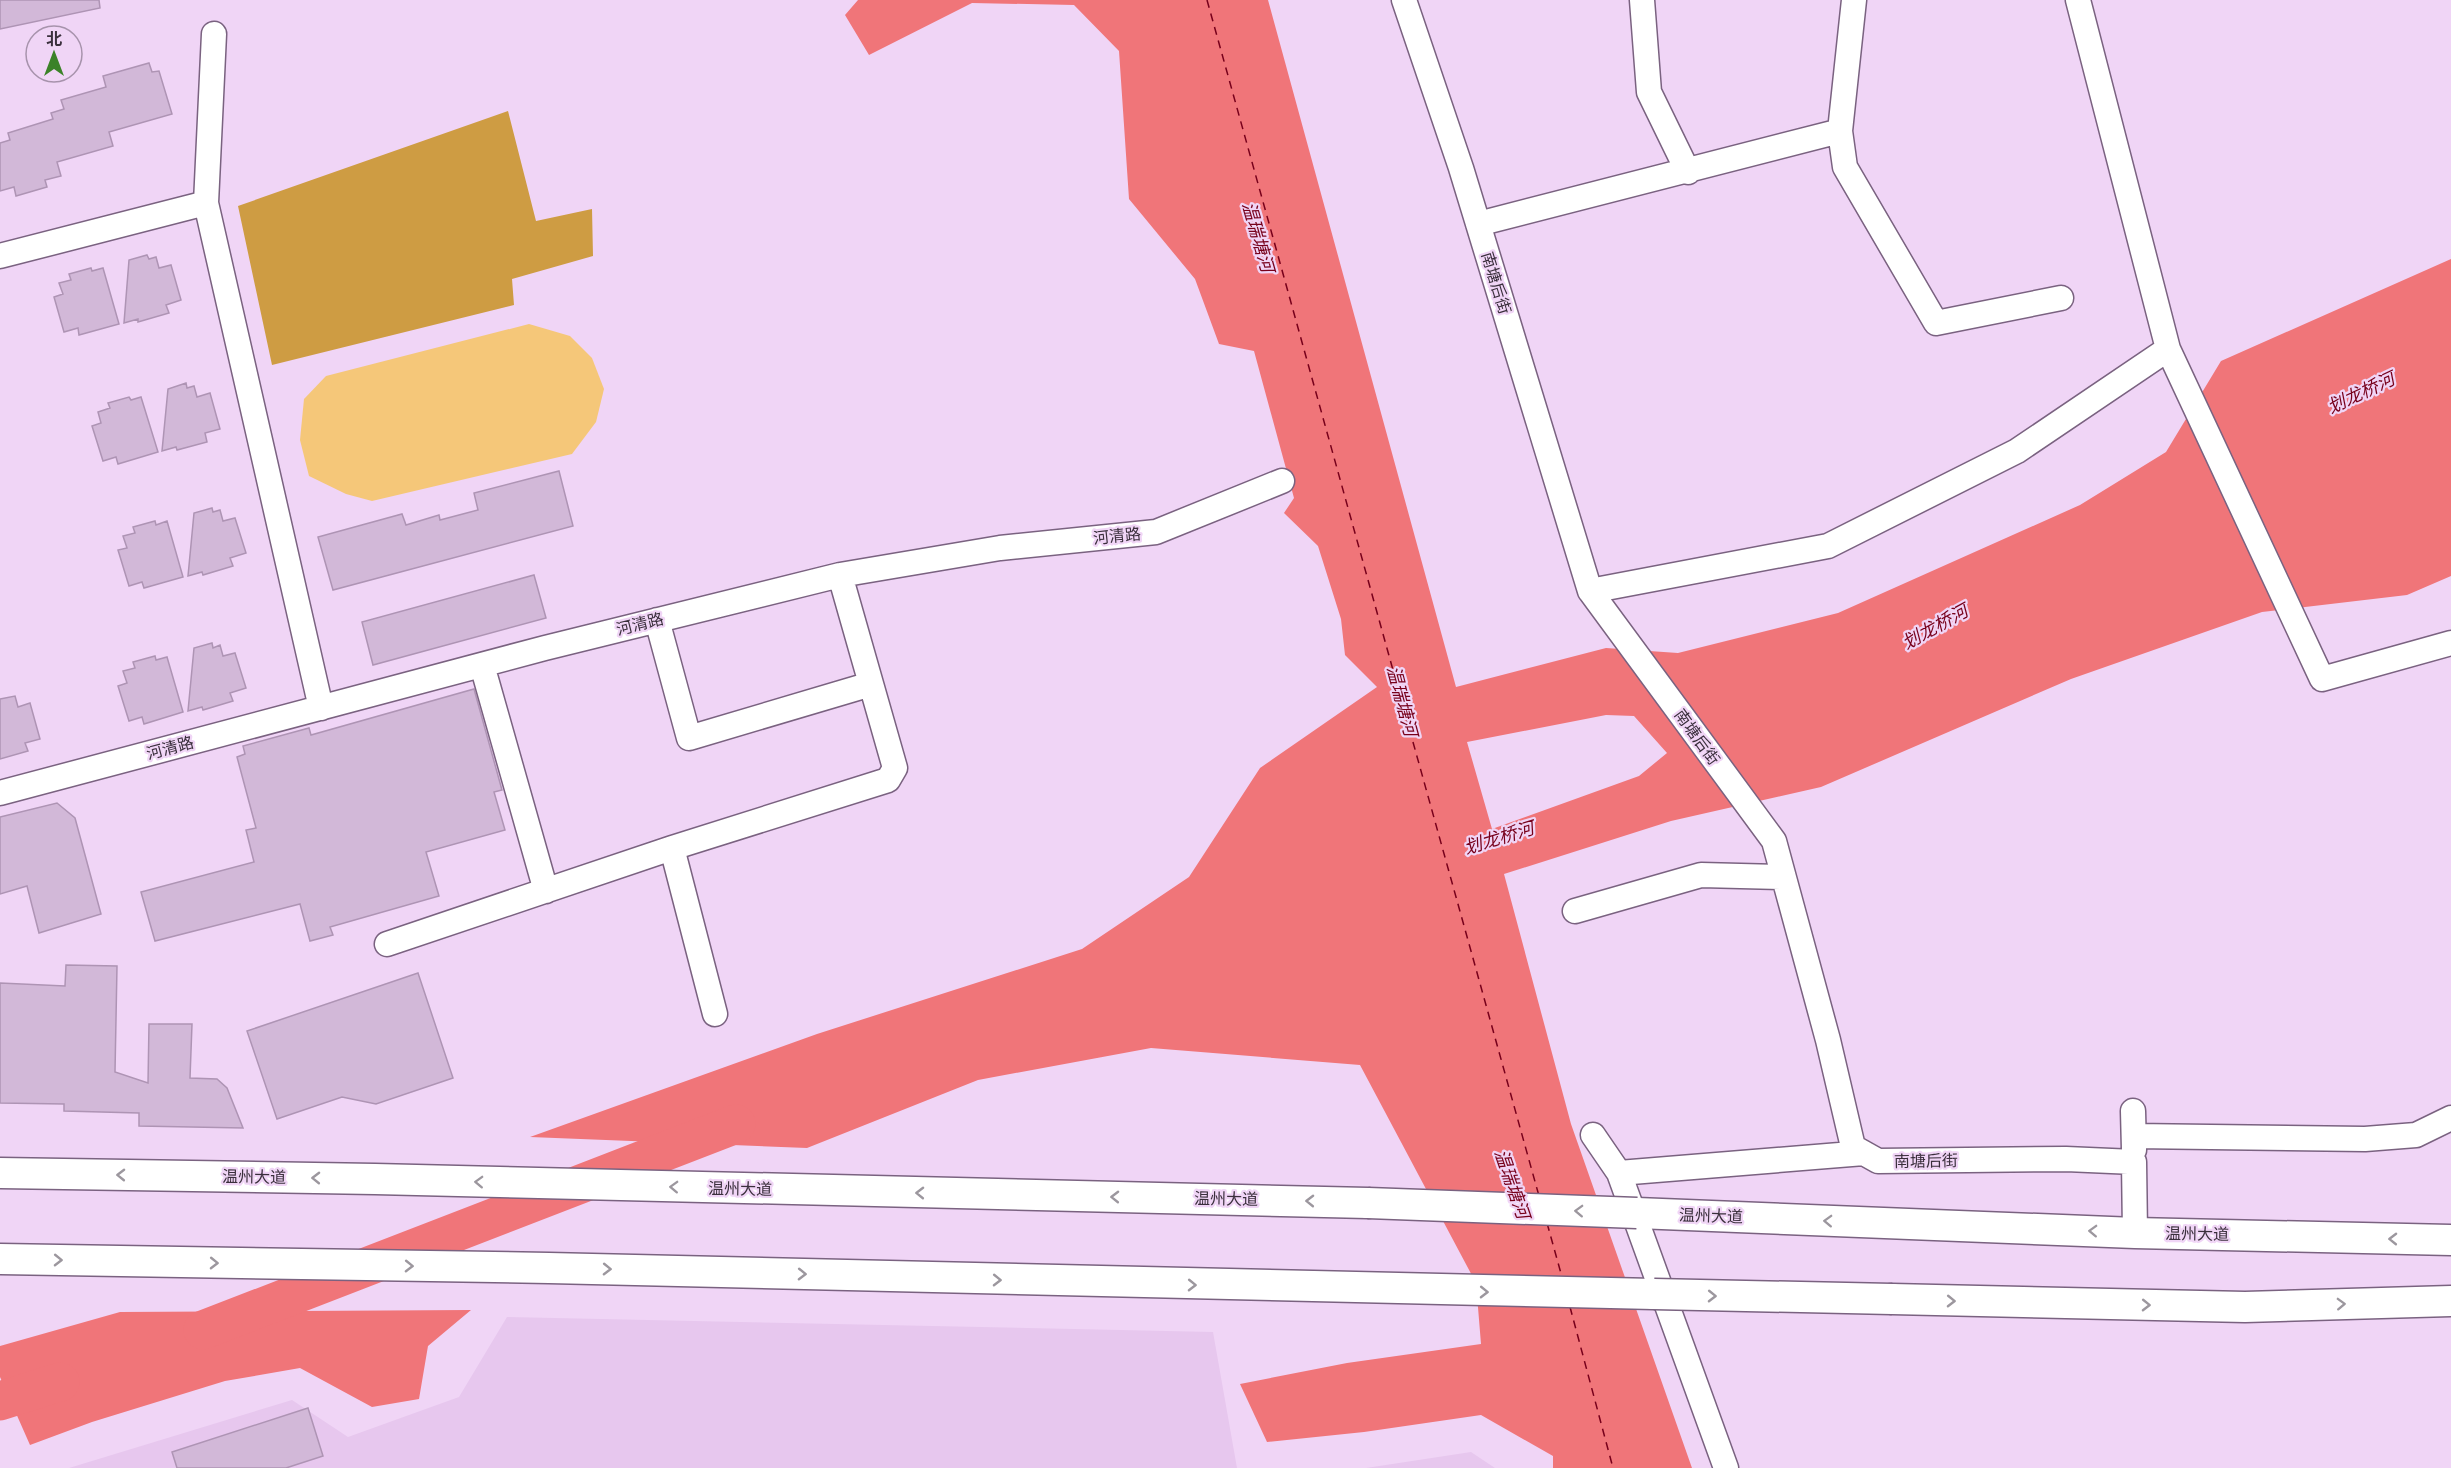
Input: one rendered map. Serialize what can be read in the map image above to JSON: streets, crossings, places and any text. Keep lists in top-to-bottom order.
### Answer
{
  "streets": {
    "main road": ["温州大道"],
    "street": ["南塘后街", "河清路"]
  },
  "water": ["温瑞塘河", "划龙桥河"],
  "north": "top"
}
